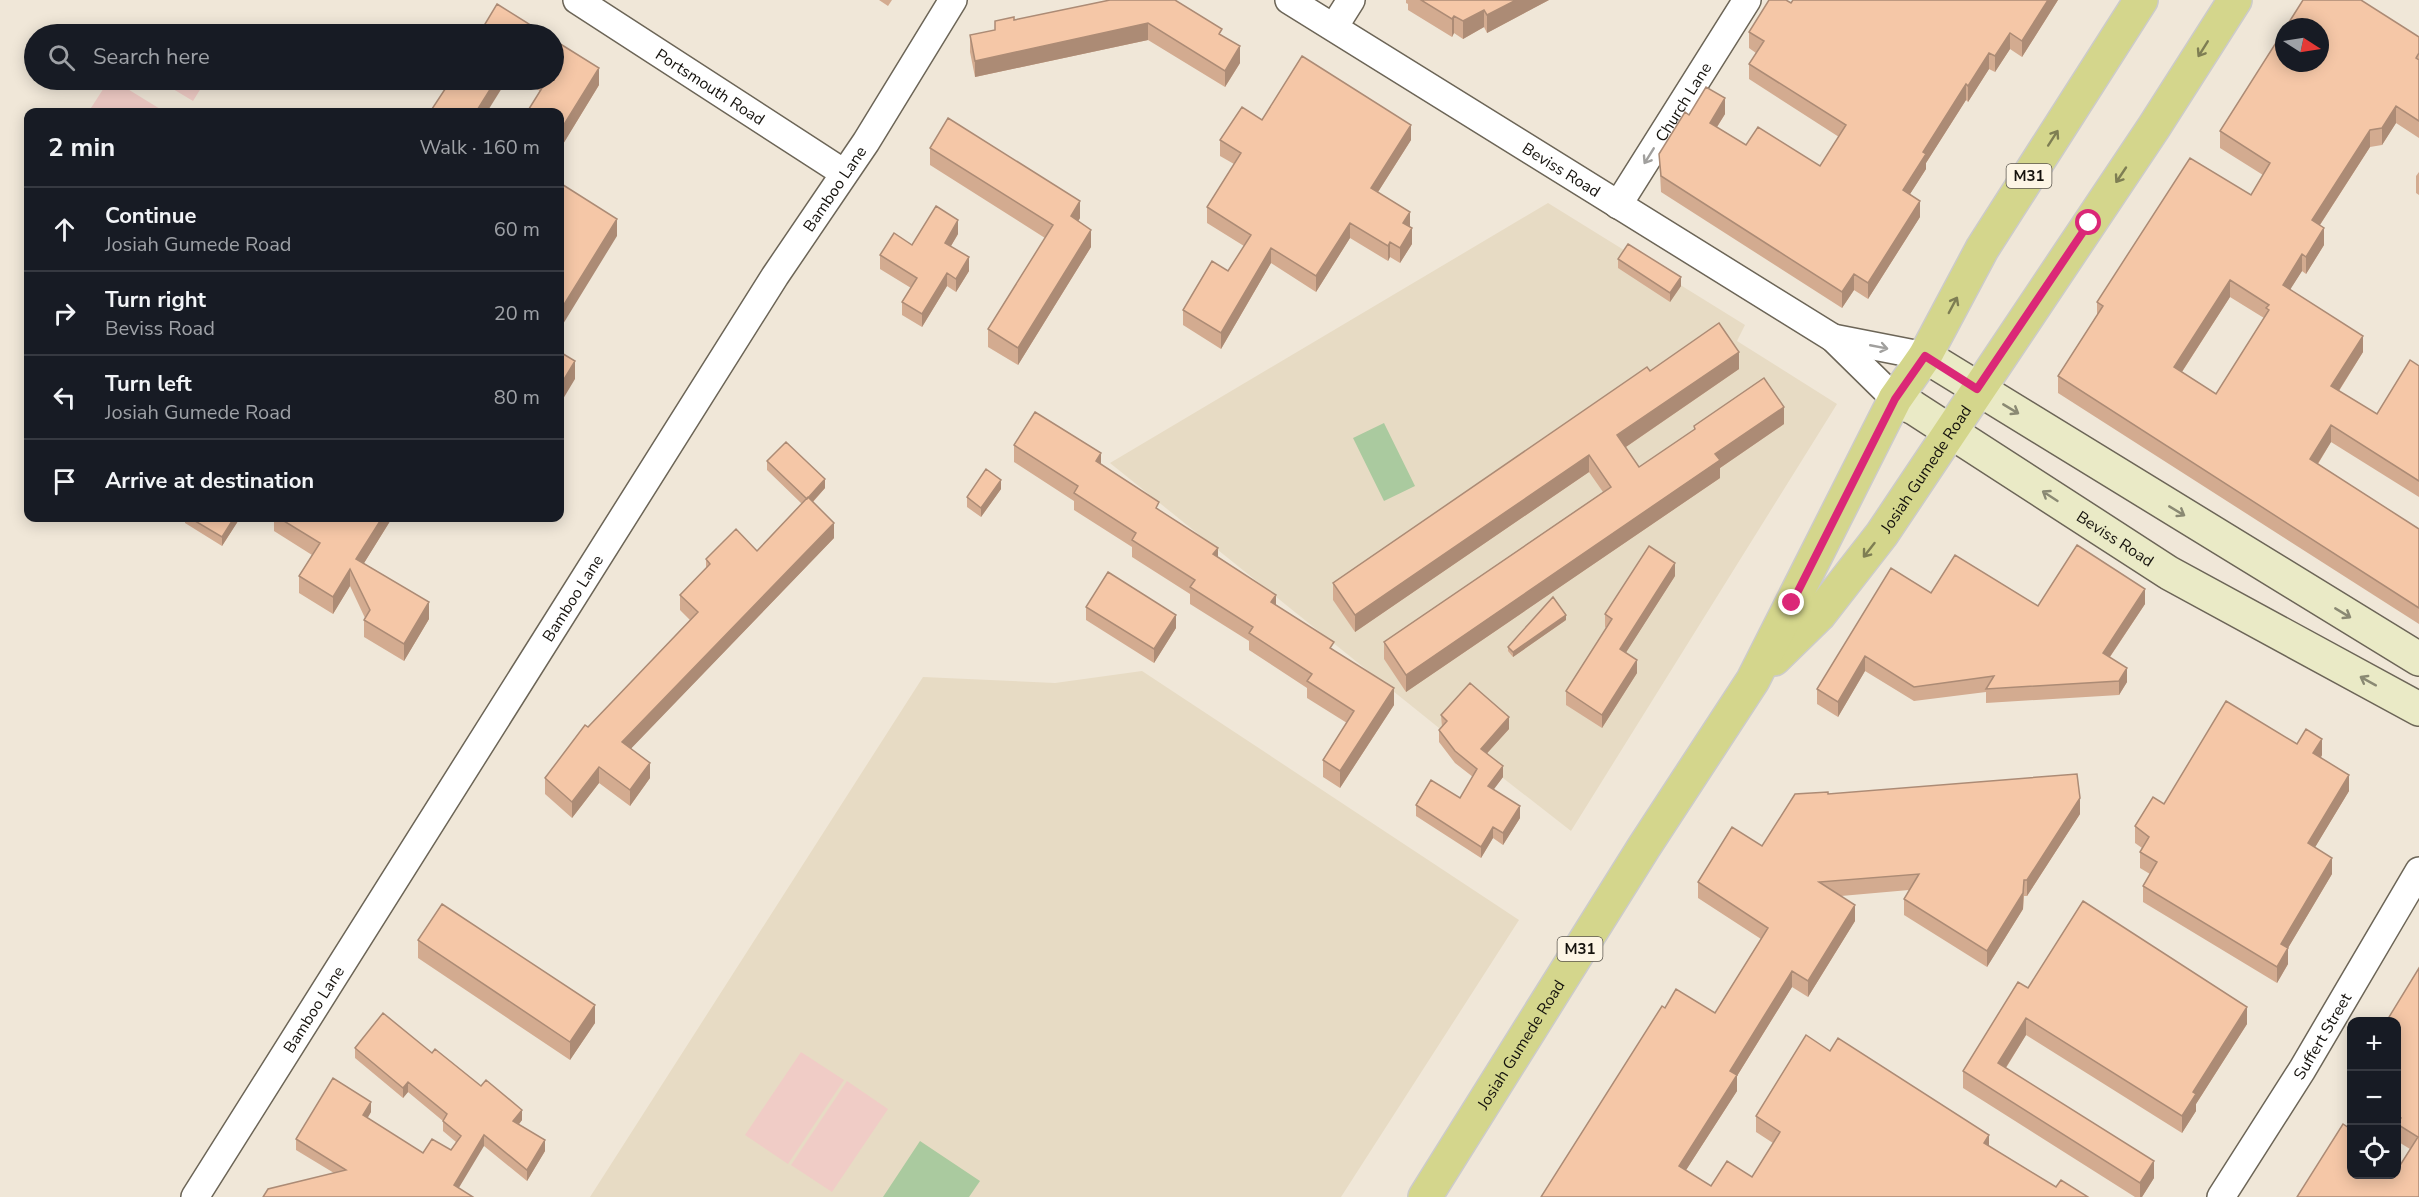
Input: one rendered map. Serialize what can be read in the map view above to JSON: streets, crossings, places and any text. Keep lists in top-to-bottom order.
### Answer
{
  "streets": {
    "main road": ["Beviss Road", "M31", "Josiah Gumede Road"],
    "street": [
      "Portsmouth Road",
      "Church Lane",
      "Bamboo Lane",
      "Suffert Street"
    ]
  },
  "crossings": [
    ["Portsmouth Road", "Bamboo Lane"],
    ["Church Lane", "Beviss Road"],
    ["Beviss Road", "Josiah Gumede Road"]
  ],
  "one_way": ["Church Lane"],
  "north": "right",
  "page": {
    "search": "Search here",
    "heading": ["2 min", "Walk · 160 m"],
    "list": [
      ["Continue", "Josiah Gumede Road", "60 m"],
      ["Turn right", "Beviss Road", "20 m"],
      ["Turn left", "Josiah Gumede Road", "80 m"],
      "Arrive at destination"
    ],
    "map_buttons": ["+", "−"]
  }
}
